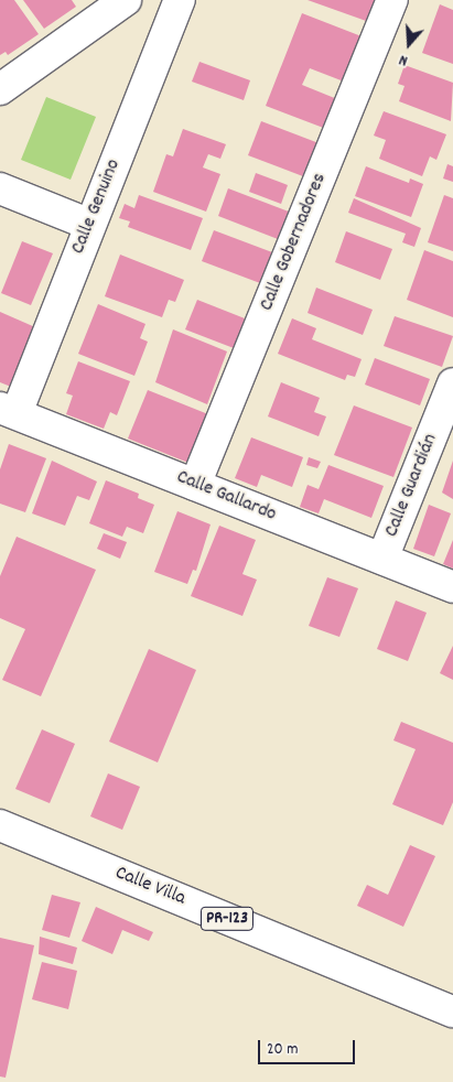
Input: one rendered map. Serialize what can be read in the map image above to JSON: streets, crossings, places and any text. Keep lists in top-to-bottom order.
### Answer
{
  "streets": {
    "street": [
      "Calle Genuino",
      "Calle Gobernadores",
      "Calle Guardián",
      "Calle Gallardo",
      "Calle Villa",
      "PR-123"
    ]
  },
  "crossings": [
    ["Calle Genuino", "Calle Gallardo"],
    ["Calle Gobernadores", "Calle Gallardo"],
    ["Calle Guardián", "Calle Gallardo"]
  ],
  "scale_bar": "20 m",
  "north": "bottom"
}
